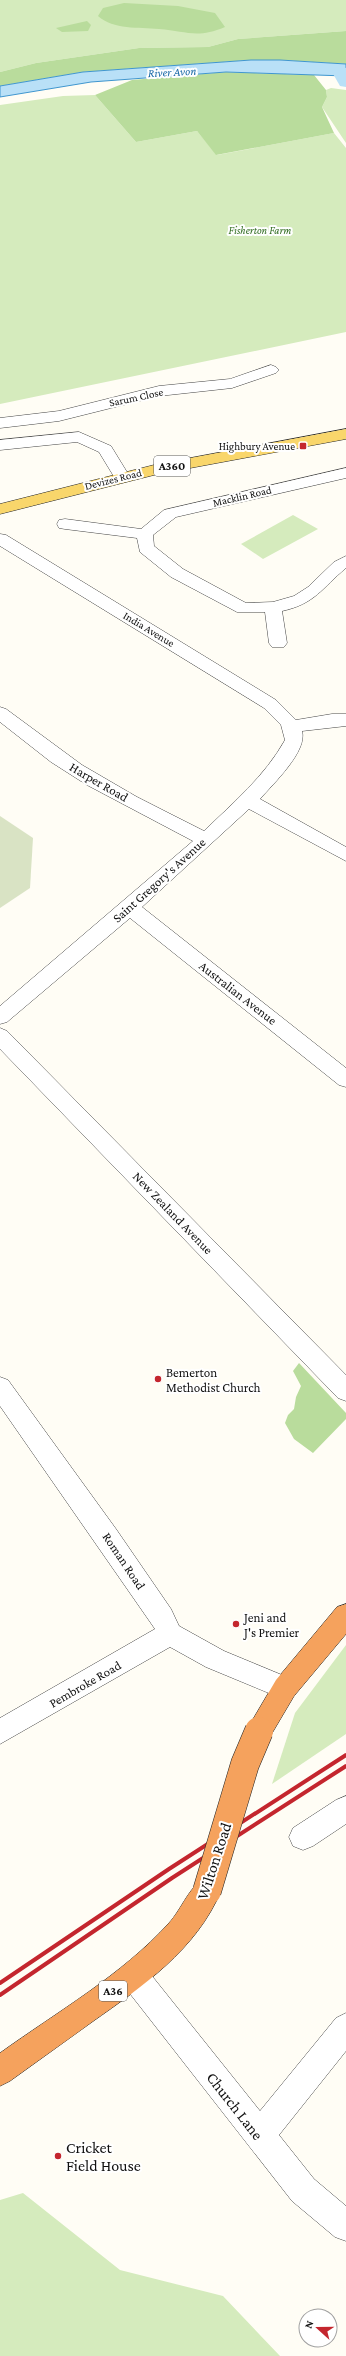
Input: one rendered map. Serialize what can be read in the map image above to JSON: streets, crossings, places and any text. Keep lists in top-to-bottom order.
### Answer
{
  "streets": {
    "highway": ["Wilton Road", "A36"],
    "main road": ["A360", "Devizes Road"],
    "street": [
      "Sarum Close",
      "Macklin Road",
      "India Avenue",
      "Harper Road",
      "Saint Gregory's Avenue",
      "Australian Avenue",
      "New Zealand Avenue",
      "Roman Road",
      "Pembroke Road",
      "Church Lane"
    ]
  },
  "crossings": [
    ["India Avenue", "Saint Gregory's Avenue"],
    ["Harper Road", "Saint Gregory's Avenue"],
    ["Saint Gregory's Avenue", "Australian Avenue"],
    ["Roman Road", "Pembroke Road"],
    ["Wilton Road", "Church Lane"]
  ],
  "water": ["River Avon"],
  "parks": ["Fisherton Farm"],
  "places": {
    "transit": ["Highbury Avenue"],
    "other": ["Bemerton Methodist Church", "Jeni and J's Premier", "Cricket Field House"]
  },
  "north": "left"
}
